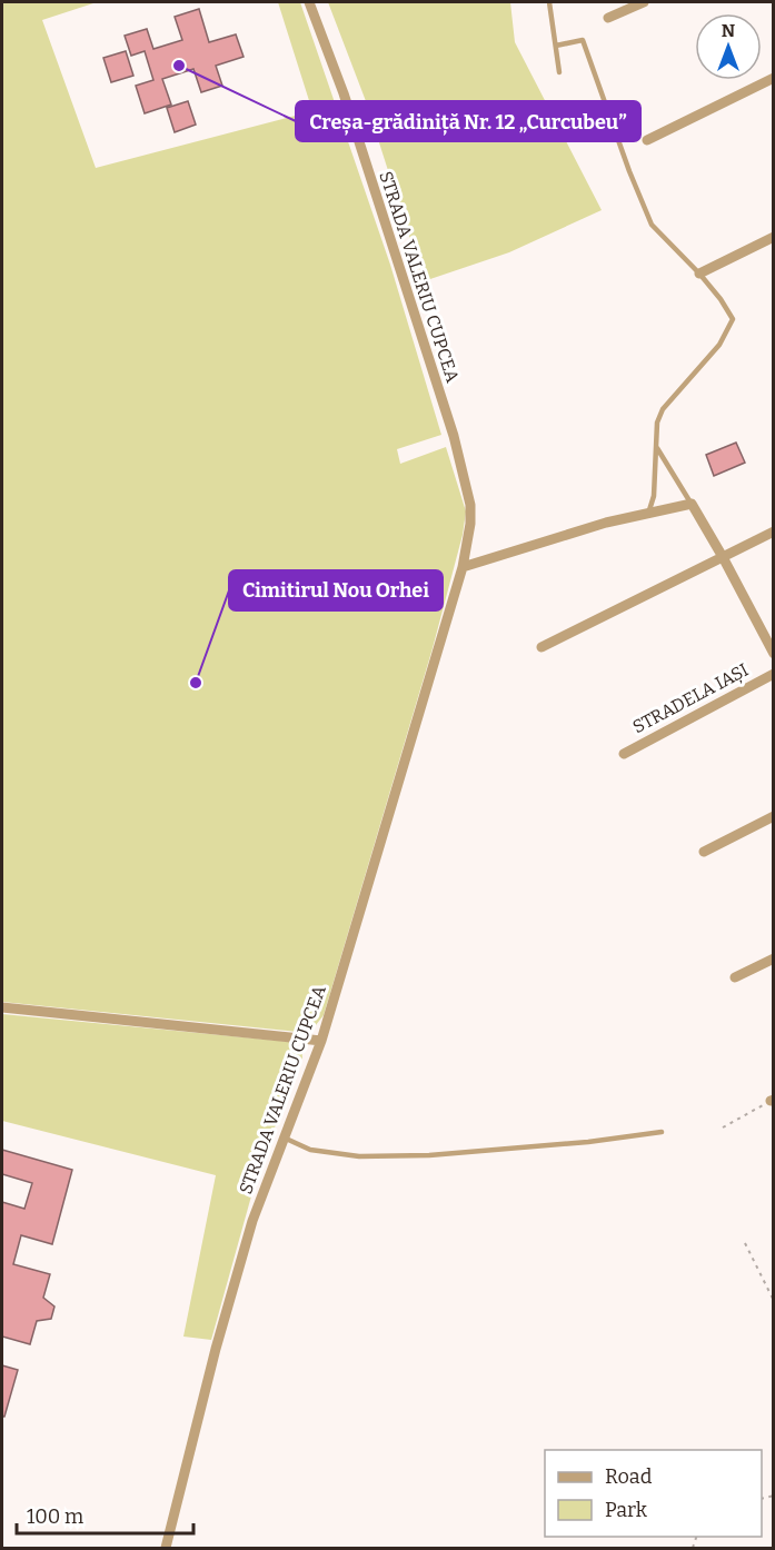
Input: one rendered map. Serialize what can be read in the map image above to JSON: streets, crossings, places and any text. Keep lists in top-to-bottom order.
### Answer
{
  "streets": {
    "street": ["STRADA VALERIU CUPCEA", "STRADELA IAȘI"]
  },
  "places": ["Creșa-grădiniță Nr. 12 „Curcubeu”", "Cimitirul Nou Orhei"],
  "legend": ["Road", "Park"],
  "scale_bar": "100 m",
  "north": "top"
}
